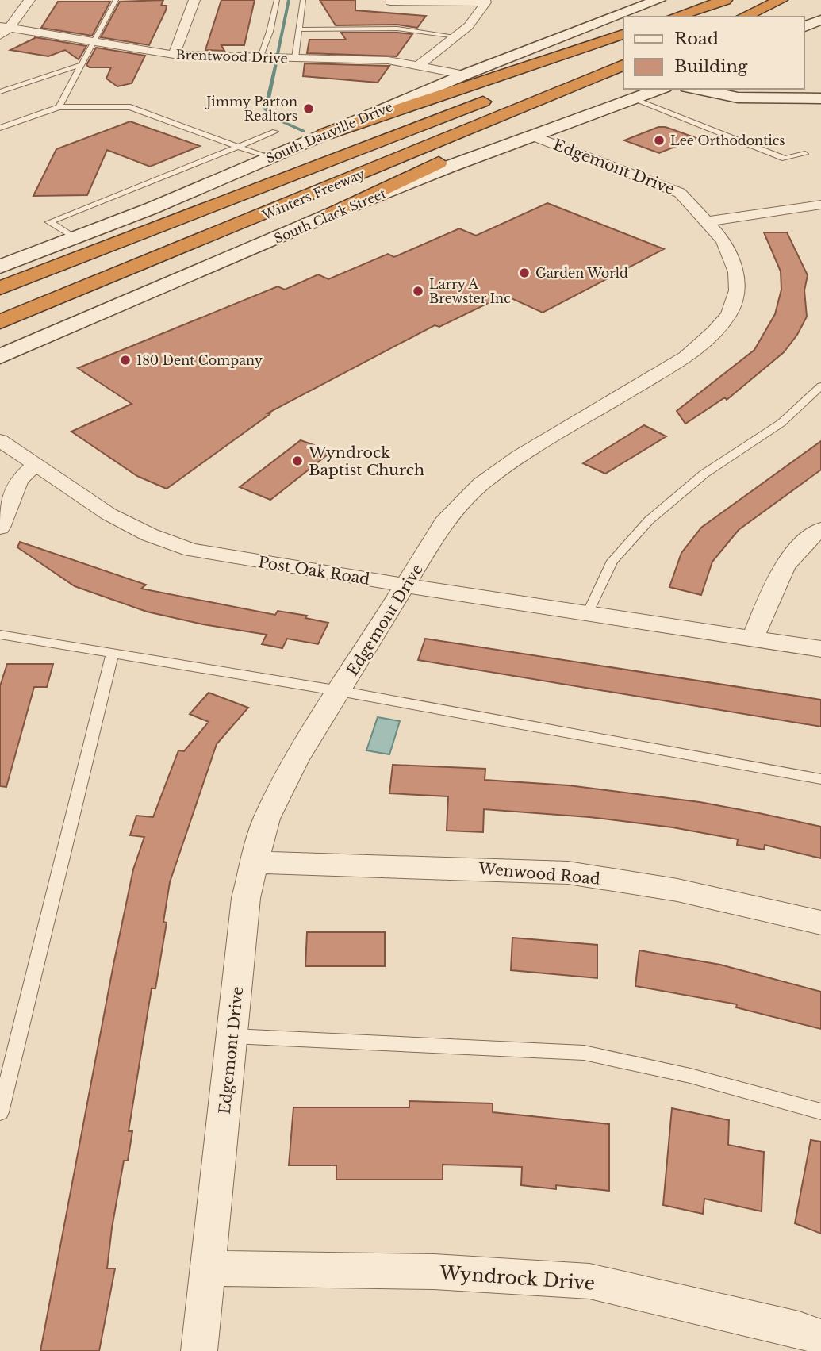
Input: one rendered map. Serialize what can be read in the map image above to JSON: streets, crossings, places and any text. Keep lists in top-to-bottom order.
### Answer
{
  "streets": {
    "highway": ["Winters Freeway"],
    "main road": ["South Danville Drive", "South Clack Street"],
    "street": [
      "Brentwood Drive",
      "Edgemont Drive",
      "Post Oak Road",
      "Wenwood Road",
      "Wyndrock Drive"
    ]
  },
  "crossings": [
    ["Brentwood Drive", "South Danville Drive"],
    ["Edgemont Drive", "South Clack Street"],
    ["Edgemont Drive", "Post Oak Road"],
    ["Edgemont Drive", "Wenwood Road"],
    ["Edgemont Drive", "Wyndrock Drive"]
  ],
  "places": [
    "Jimmy Parton Realtors",
    "Lee Orthodontics",
    "Garden World",
    "Larry A Brewster Inc",
    "180 Dent Company",
    "Wyndrock Baptist Church"
  ],
  "legend": ["Road", "Building"]
}
